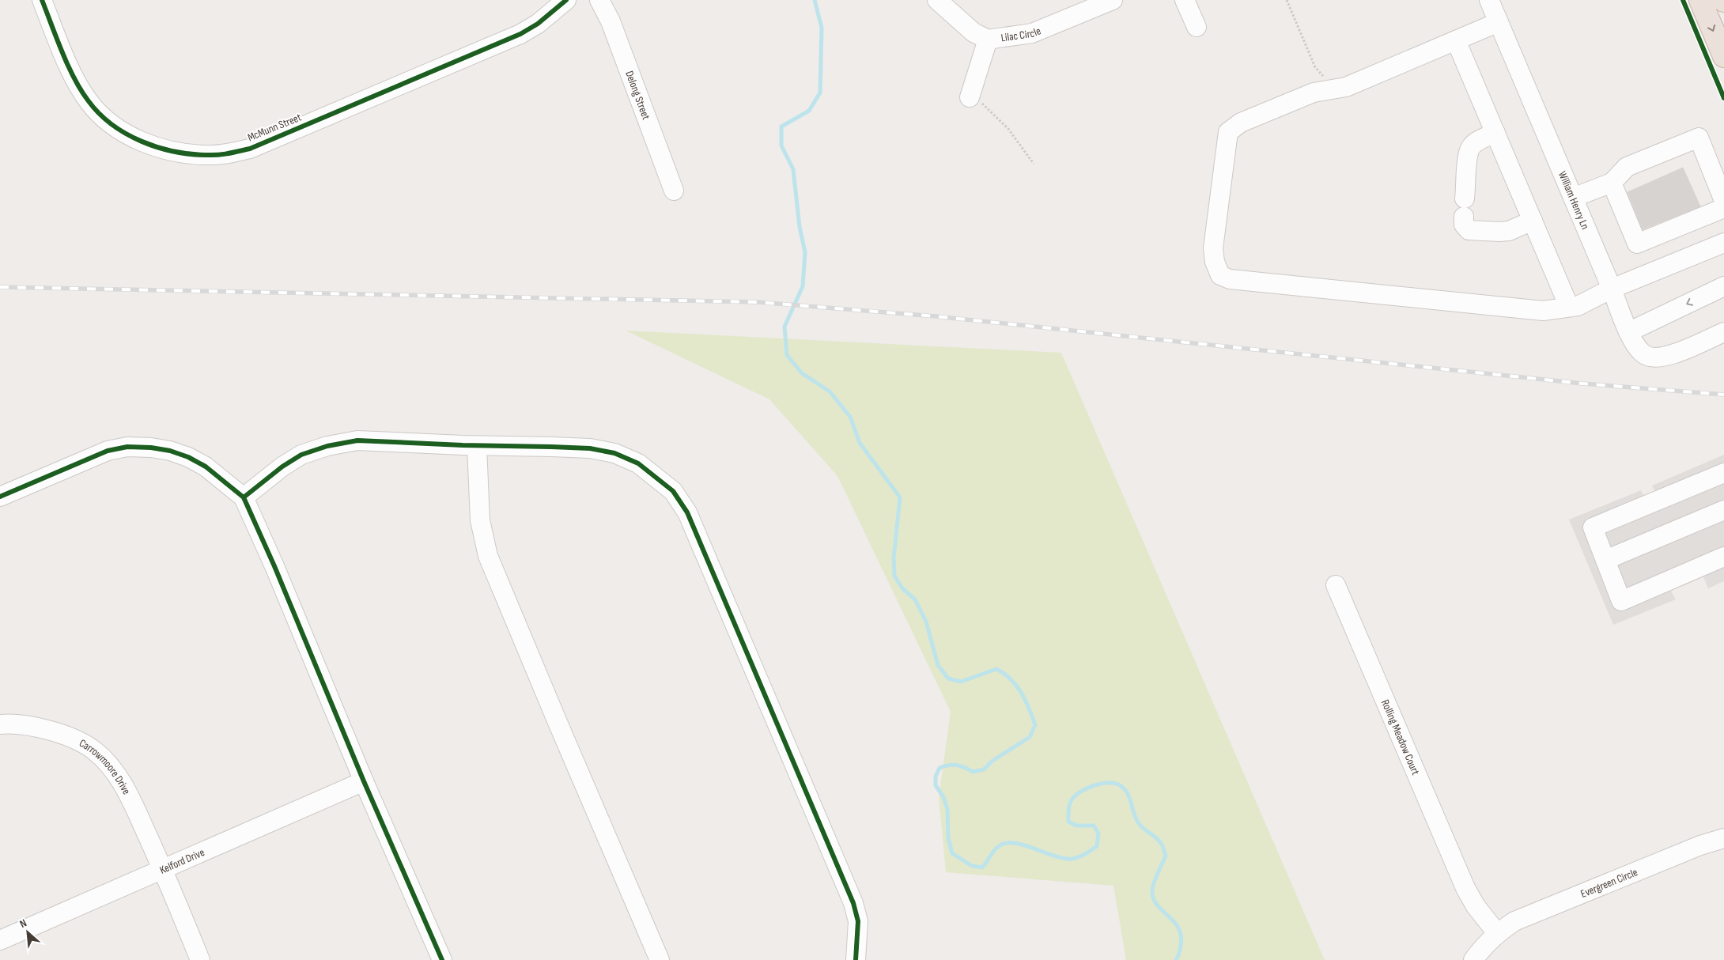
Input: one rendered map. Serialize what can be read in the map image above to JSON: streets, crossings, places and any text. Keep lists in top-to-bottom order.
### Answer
{
  "streets": {
    "street": [
      "Lilac Circle",
      "Delong Street",
      "McMunn Street",
      "William Henry Ln",
      "Rolling Meadow Court",
      "Carrowmoore Drive",
      "Kelford Drive",
      "Evergreen Circle"
    ]
  },
  "crossings": [
    ["Rolling Meadow Court", "Evergreen Circle"],
    ["Carrowmoore Drive", "Kelford Drive"]
  ],
  "north": "top left"
}
